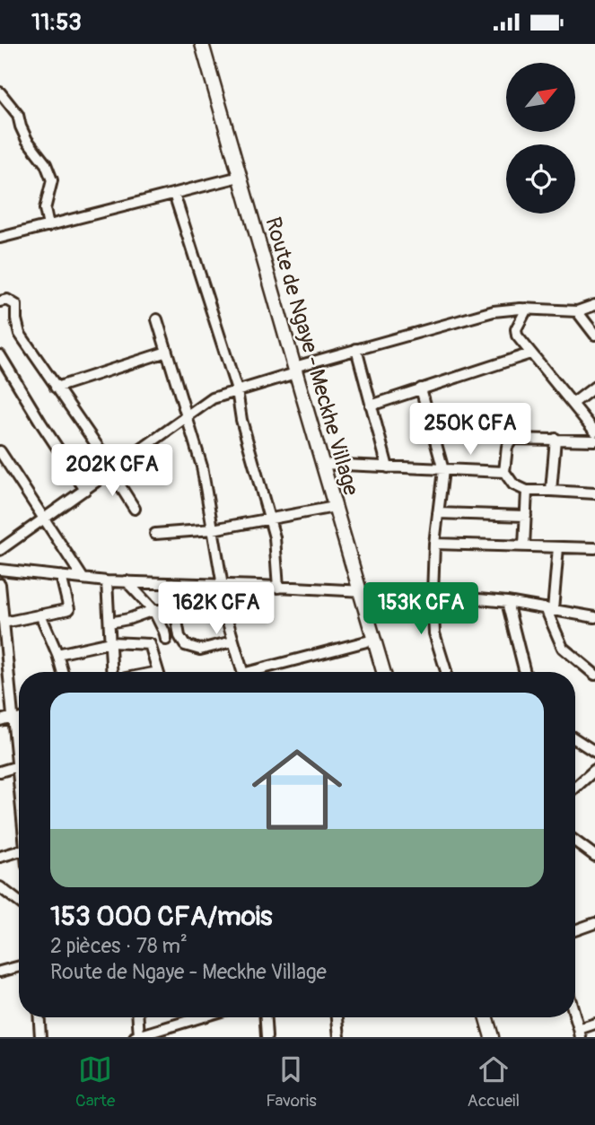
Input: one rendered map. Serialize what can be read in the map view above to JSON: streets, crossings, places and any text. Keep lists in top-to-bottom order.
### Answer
{
  "streets": {
    "main road": ["Route de Ngaye - Meckhe Village"]
  },
  "north": "top right",
  "page": {
    "status": "11:53",
    "price": [
      "250K CFA",
      "202K CFA",
      "162K CFA",
      "153K CFA"
    ],
    "list": [
      {
        "name": "153 000 CFA/mois",
        "note": "2 pièces · 78 m² · Route de Ngaye - Meckhe Village"
      }
    ],
    "tabs": ["Carte", "Favoris", "Accueil"]
  }
}
